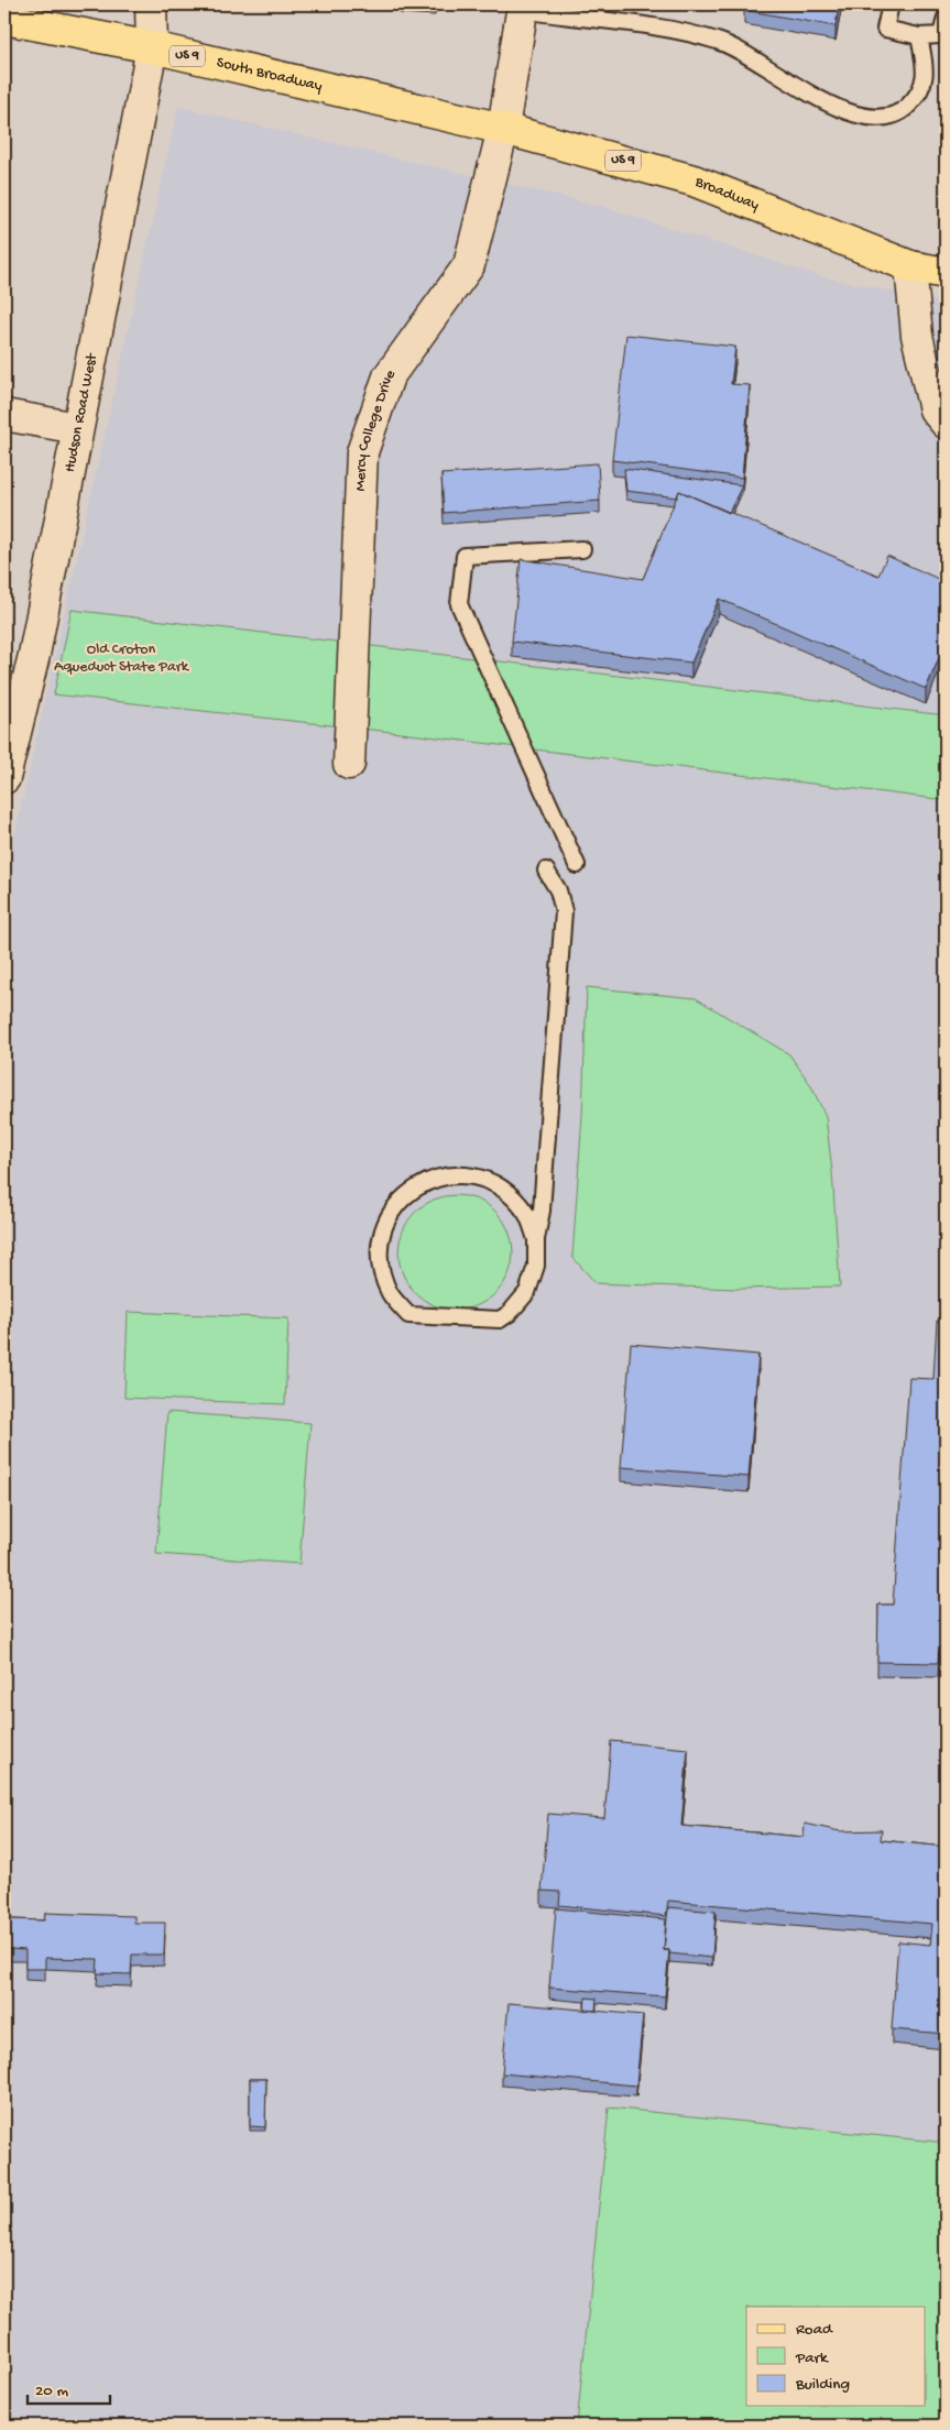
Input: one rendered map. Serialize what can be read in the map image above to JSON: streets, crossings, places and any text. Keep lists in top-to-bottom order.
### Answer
{
  "streets": {
    "main road": ["US 9", "South Broadway", "Broadway"],
    "street": ["Hudson Road West", "Mercy College Drive"]
  },
  "crossings": [
    ["South Broadway", "Broadway"],
    ["South Broadway", "Hudson Road West"],
    ["South Broadway", "Mercy College Drive"],
    ["Broadway", "Mercy College Drive"]
  ],
  "parks": ["Old Croton Aqueduct State Park"],
  "legend": ["Road", "Park", "Building"],
  "scale_bar": "20 m"
}
